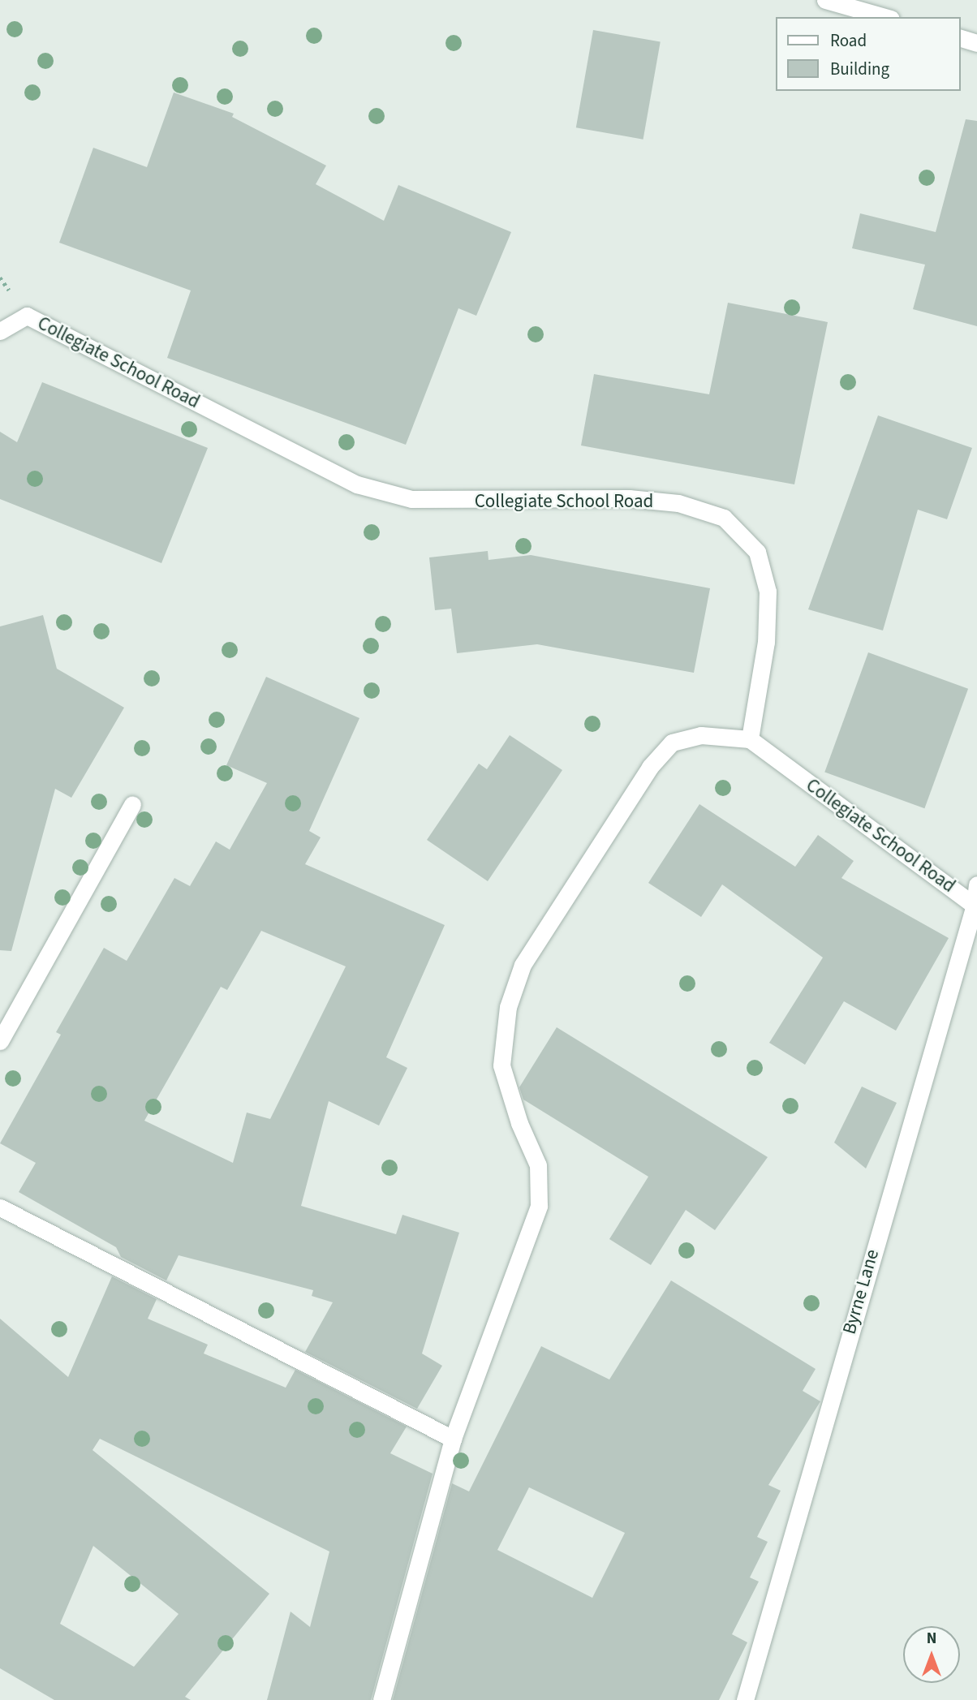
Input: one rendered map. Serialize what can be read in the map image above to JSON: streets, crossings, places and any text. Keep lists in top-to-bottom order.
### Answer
{
  "streets": {
    "street": ["Collegiate School Road", "Byrne Lane"]
  },
  "crossings": [
    ["Collegiate School Road", "Byrne Lane"]
  ],
  "legend": ["Road", "Building"],
  "north": "top"
}
